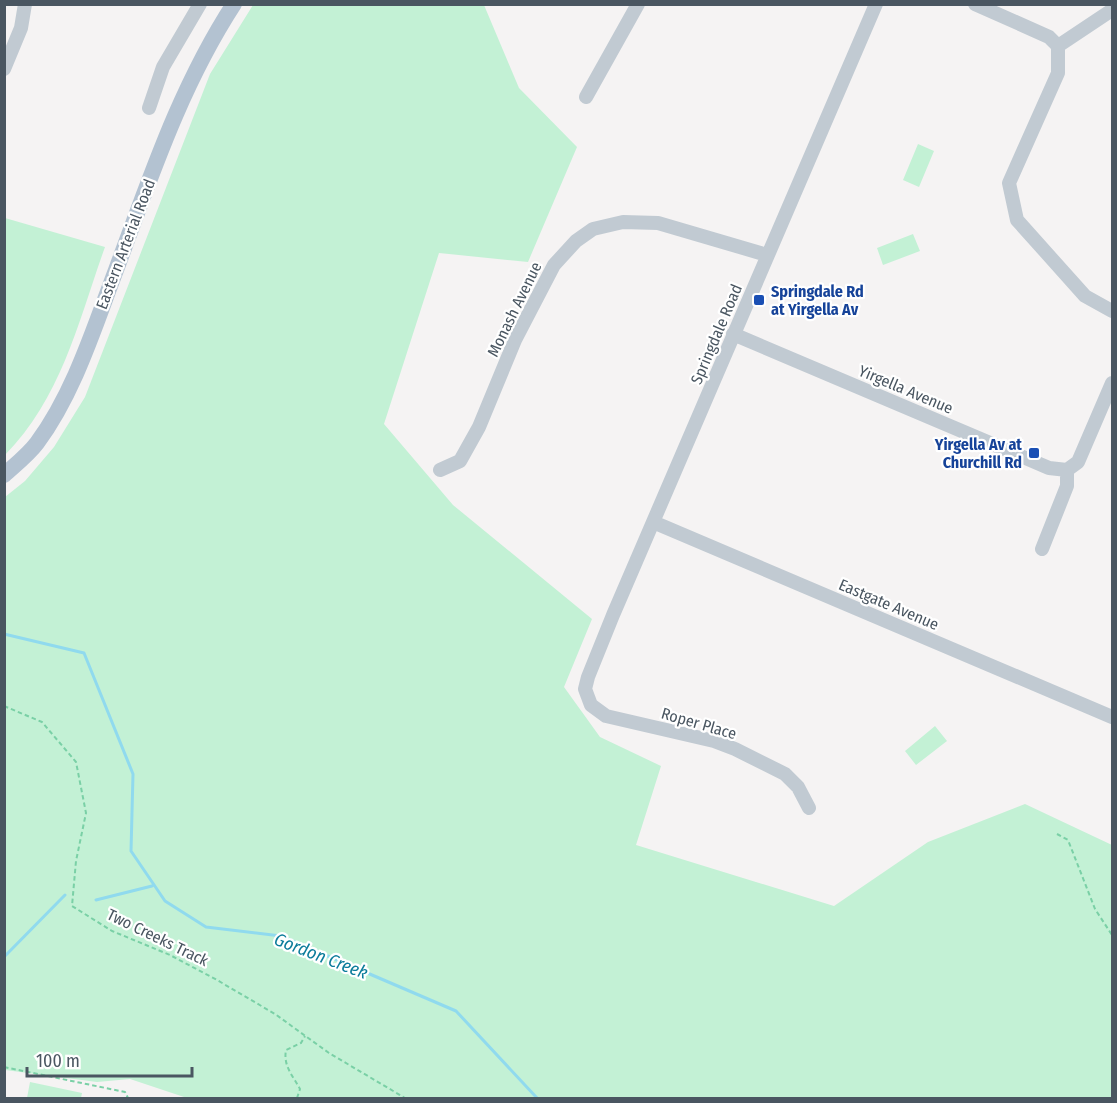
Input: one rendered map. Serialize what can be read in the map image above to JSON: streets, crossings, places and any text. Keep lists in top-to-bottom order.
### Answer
{
  "streets": {
    "main road": ["Eastern Arterial Road"],
    "street": [
      "Monash Avenue",
      "Springdale Road",
      "Yirgella Avenue",
      "Eastgate Avenue",
      "Roper Place"
    ],
    "path": ["Two Creeks Track"]
  },
  "crossings": [
    ["Monash Avenue", "Springdale Road"],
    ["Springdale Road", "Yirgella Avenue"],
    ["Springdale Road", "Eastgate Avenue"],
    ["Springdale Road", "Roper Place"]
  ],
  "water": ["Gordon Creek"],
  "places": {
    "transit": ["Springdale Rd at Yirgella Av", "Yirgella Av at Churchill Rd"]
  },
  "scale_bar": "100 m"
}
